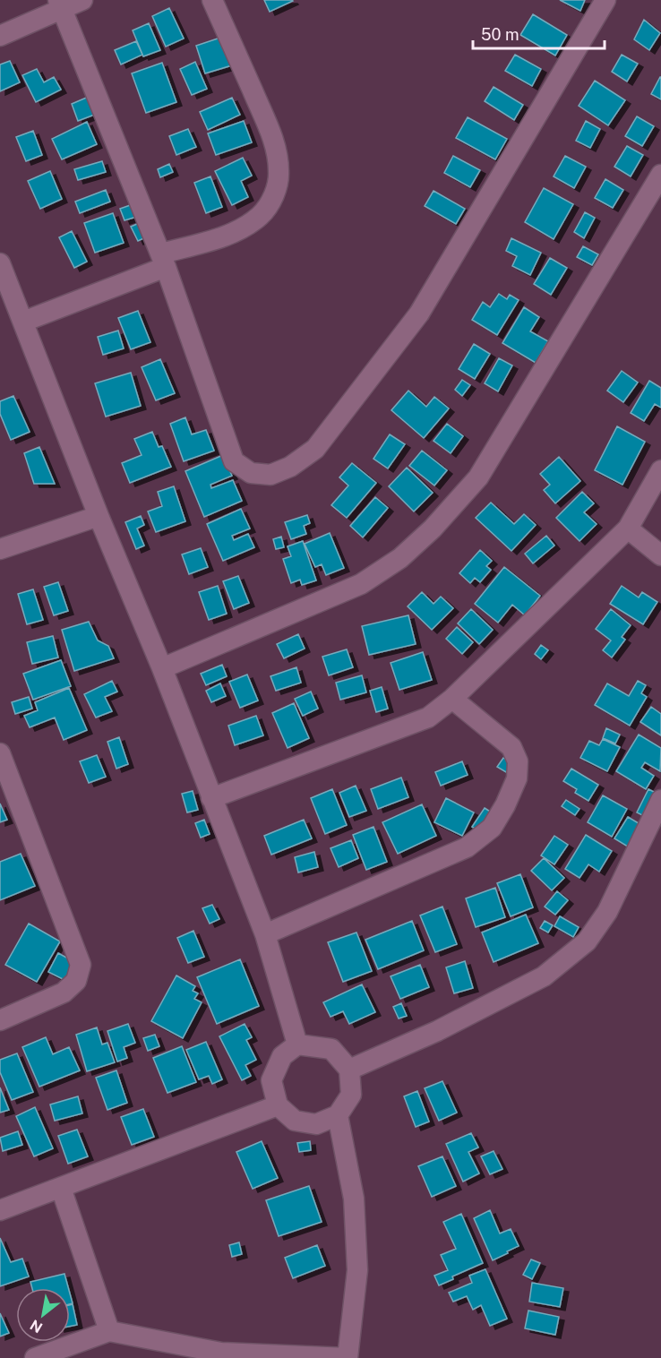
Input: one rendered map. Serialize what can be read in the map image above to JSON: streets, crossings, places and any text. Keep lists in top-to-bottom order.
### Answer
{
  "scale_bar": "50 m",
  "north": "bottom left"
}
